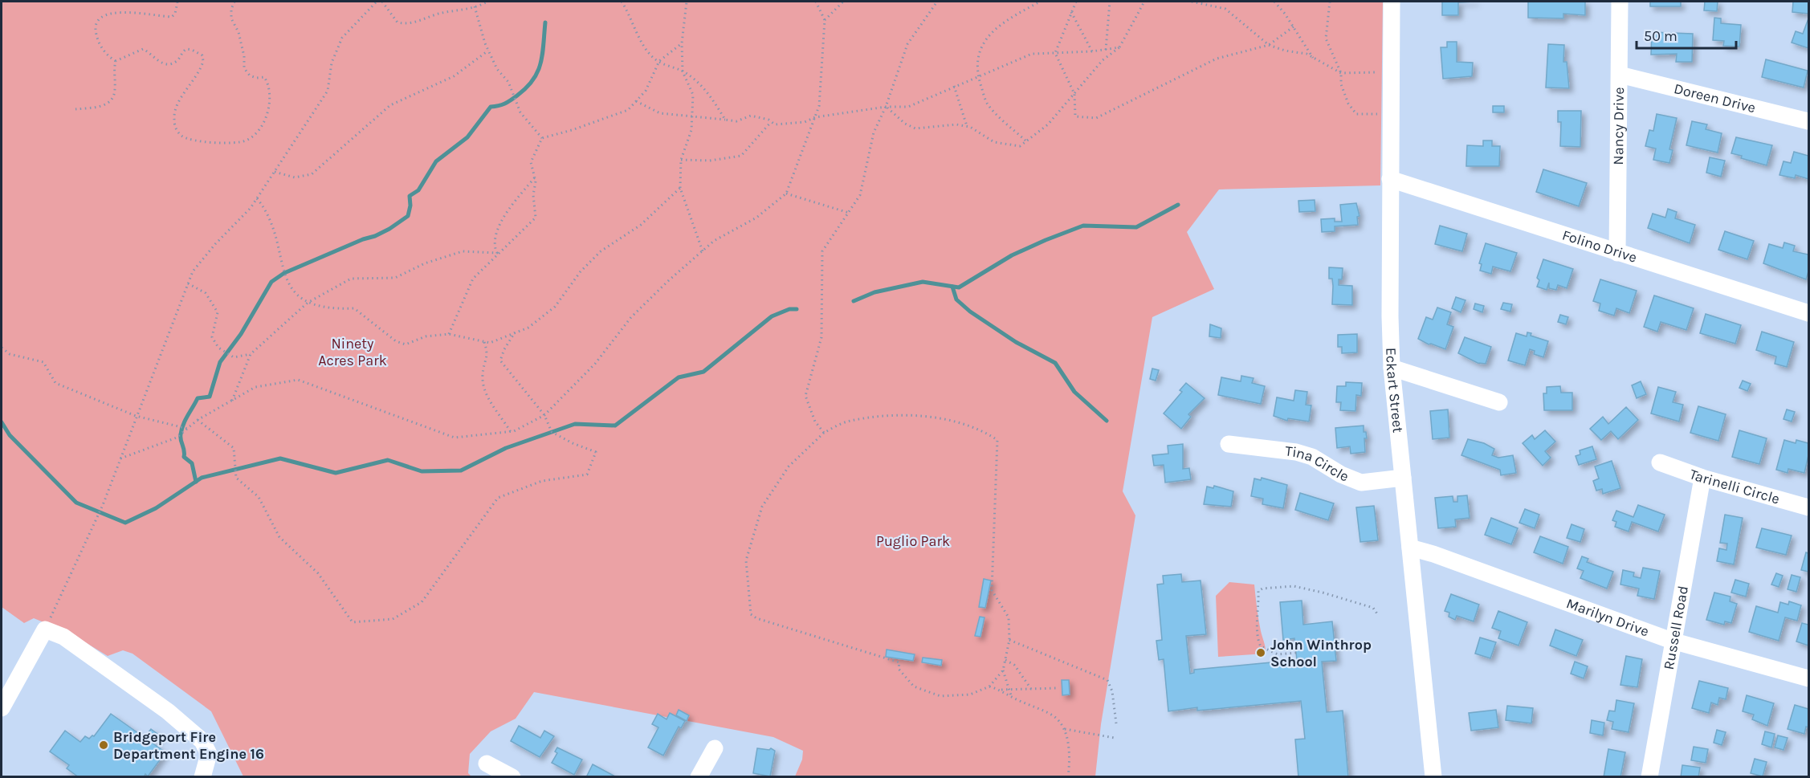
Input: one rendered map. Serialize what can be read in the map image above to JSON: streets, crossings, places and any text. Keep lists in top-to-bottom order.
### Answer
{
  "streets": {
    "street": [
      "Doreen Drive",
      "Nancy Drive",
      "Folino Drive",
      "Eckart Street",
      "Tina Circle",
      "Tarinelli Circle",
      "Marilyn Drive",
      "Russell Road"
    ]
  },
  "crossings": [
    ["Doreen Drive", "Nancy Drive"],
    ["Nancy Drive", "Folino Drive"],
    ["Folino Drive", "Eckart Street"],
    ["Eckart Street", "Tina Circle"],
    ["Eckart Street", "Marilyn Drive"],
    ["Tarinelli Circle", "Russell Road"],
    ["Marilyn Drive", "Russell Road"]
  ],
  "parks": ["Ninety Acres Park", "Puglio Park"],
  "places": ["John Winthrop School", "Bridgeport Fire Department Engine 16"],
  "scale_bar": "50 m"
}
